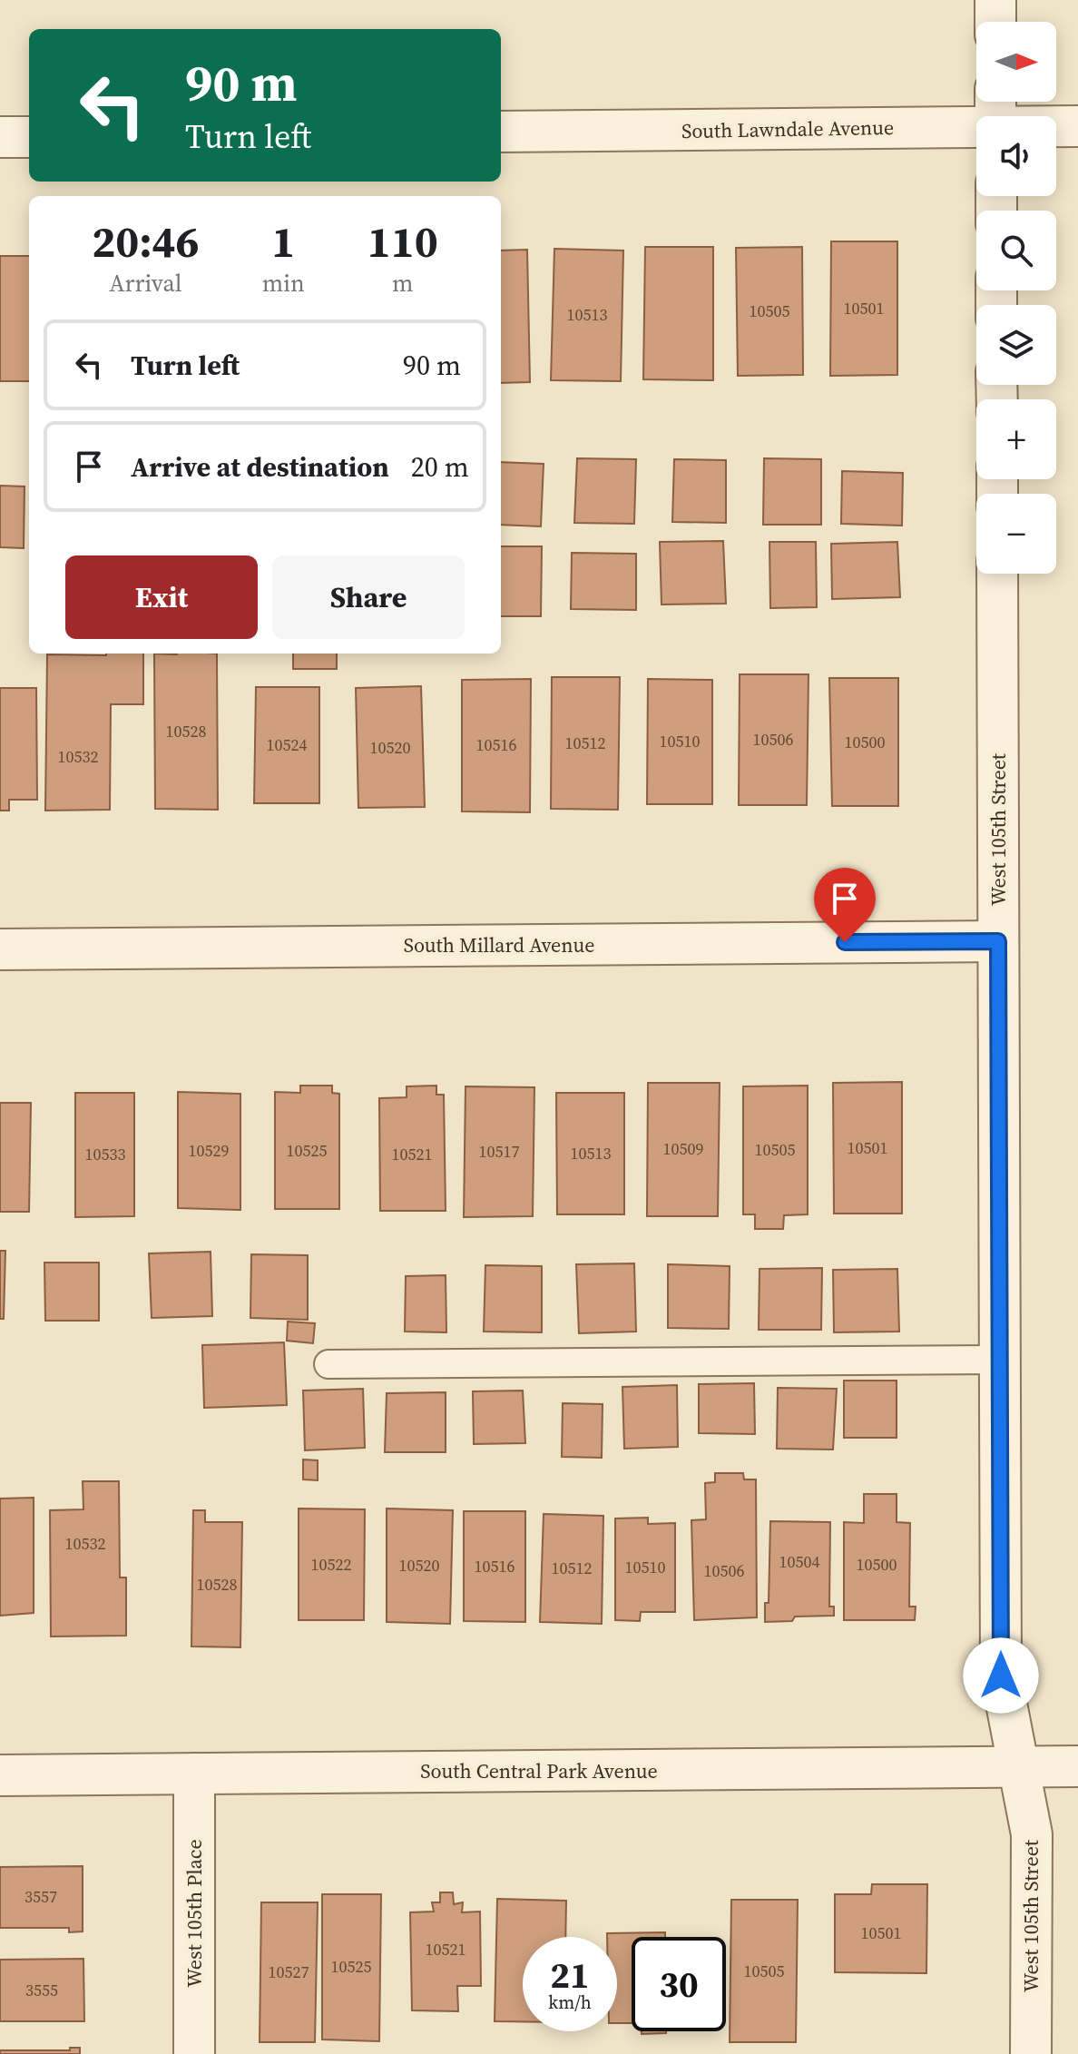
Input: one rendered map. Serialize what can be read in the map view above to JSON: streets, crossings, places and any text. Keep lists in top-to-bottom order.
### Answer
{
  "streets": {
    "street": [
      "South Lawndale Avenue",
      "West 105th Street",
      "South Millard Avenue",
      "South Central Park Avenue",
      "West 105th Place"
    ]
  },
  "crossings": [
    ["West 105th Street", "South Millard Avenue"],
    ["West 105th Street", "South Central Park Avenue"],
    ["South Central Park Avenue", "West 105th Place"]
  ],
  "house_numbers": [
    "10501",
    "10505",
    "10513",
    "10528",
    "10506",
    "10510",
    "10500",
    "10512",
    "10524",
    "10516",
    "10520",
    "10532",
    "10501",
    "10509",
    "10505",
    "10529",
    "10525",
    "10517",
    "10513",
    "10533",
    "10521",
    "10532",
    "10504",
    "10522",
    "10500",
    "10520",
    "10516",
    "10510",
    "10512",
    "10506",
    "10528",
    "3557",
    "10501",
    "10521",
    "10525",
    "10505",
    "10527",
    "3555"
  ],
  "north": "right",
  "page": {
    "map_buttons": ["+", "−"],
    "turn": ["90 m", "Turn left"],
    "eta": [
      "20:46",
      "Arrival",
      "1",
      "min",
      "110",
      "m"
    ],
    "list": [
      {
        "name": "Turn left",
        "value": "90 m"
      },
      {
        "name": "Arrive at destination",
        "value": "20 m"
      }
    ],
    "buttons": ["Exit", "Share"],
    "speed": "21 km/h",
    "limit": "30"
  }
}
